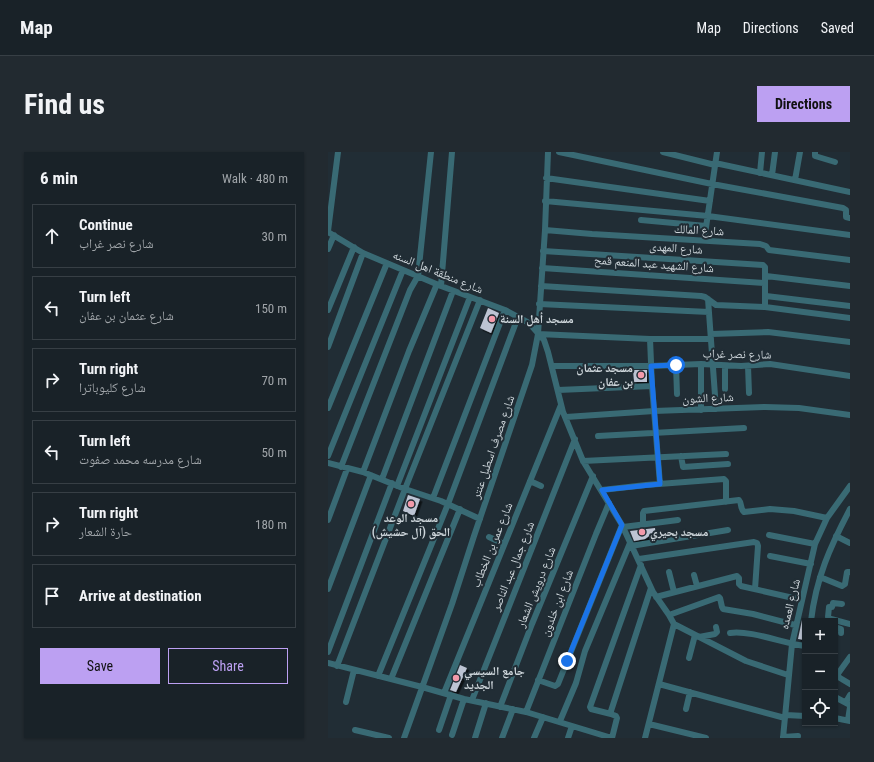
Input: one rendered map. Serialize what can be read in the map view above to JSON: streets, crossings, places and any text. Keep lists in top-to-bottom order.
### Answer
{
  "streets": {
    "street": [
      "شارع المالك",
      "شارع المهدى",
      "شارع الشهيد عبد المنعم قمح",
      "شارع منطقة اهل السنه",
      "شارع نصر غراب",
      "شارع الشون",
      "شارع مصرف اسطبل عنتر",
      "شارع عمر بن الخطاب",
      "شارع جمال عبد الناصر",
      "شارع درويش الشعار",
      "شارع ابن خلدون",
      "شارع العمده"
    ]
  },
  "crossings": [
    ["شارع المالك", "شارع مصرف اسطبل عنتر"],
    ["شارع المهدى", "شارع الشهيد عبد المنعم قمح"],
    ["شارع المهدى", "شارع مصرف اسطبل عنتر"],
    ["شارع الشهيد عبد المنعم قمح", "شارع مصرف اسطبل عنتر"],
    ["شارع منطقة اهل السنه", "شارع مصرف اسطبل عنتر"]
  ],
  "places": [
    "مسجد أهل السنة",
    "مسجد عثمان بن عفان",
    "مسجد الوعد الحق (آل حشيش)",
    "مسجد بحيري",
    "جامع السيسي الجديد"
  ],
  "page": {
    "header": "Map",
    "nav": ["Map", "Directions", "Saved"],
    "buttons": [
      "Directions",
      ["Save", "Share"]
    ],
    "title": "Find us",
    "heading": ["6 min", "Walk · 480 m"],
    "list": [
      ["Continue", "شارع نصر غراب", "30 m"],
      ["Turn left", "شارع عثمان بن عفان", "150 m"],
      ["Turn right", "شارع كليوباترا", "70 m"],
      ["Turn left", "شارع مدرسه محمد صفوت", "50 m"],
      ["Turn right", "حارة الشعار", "180 m"],
      "Arrive at destination"
    ],
    "map_buttons": ["+", "−"]
  }
}
